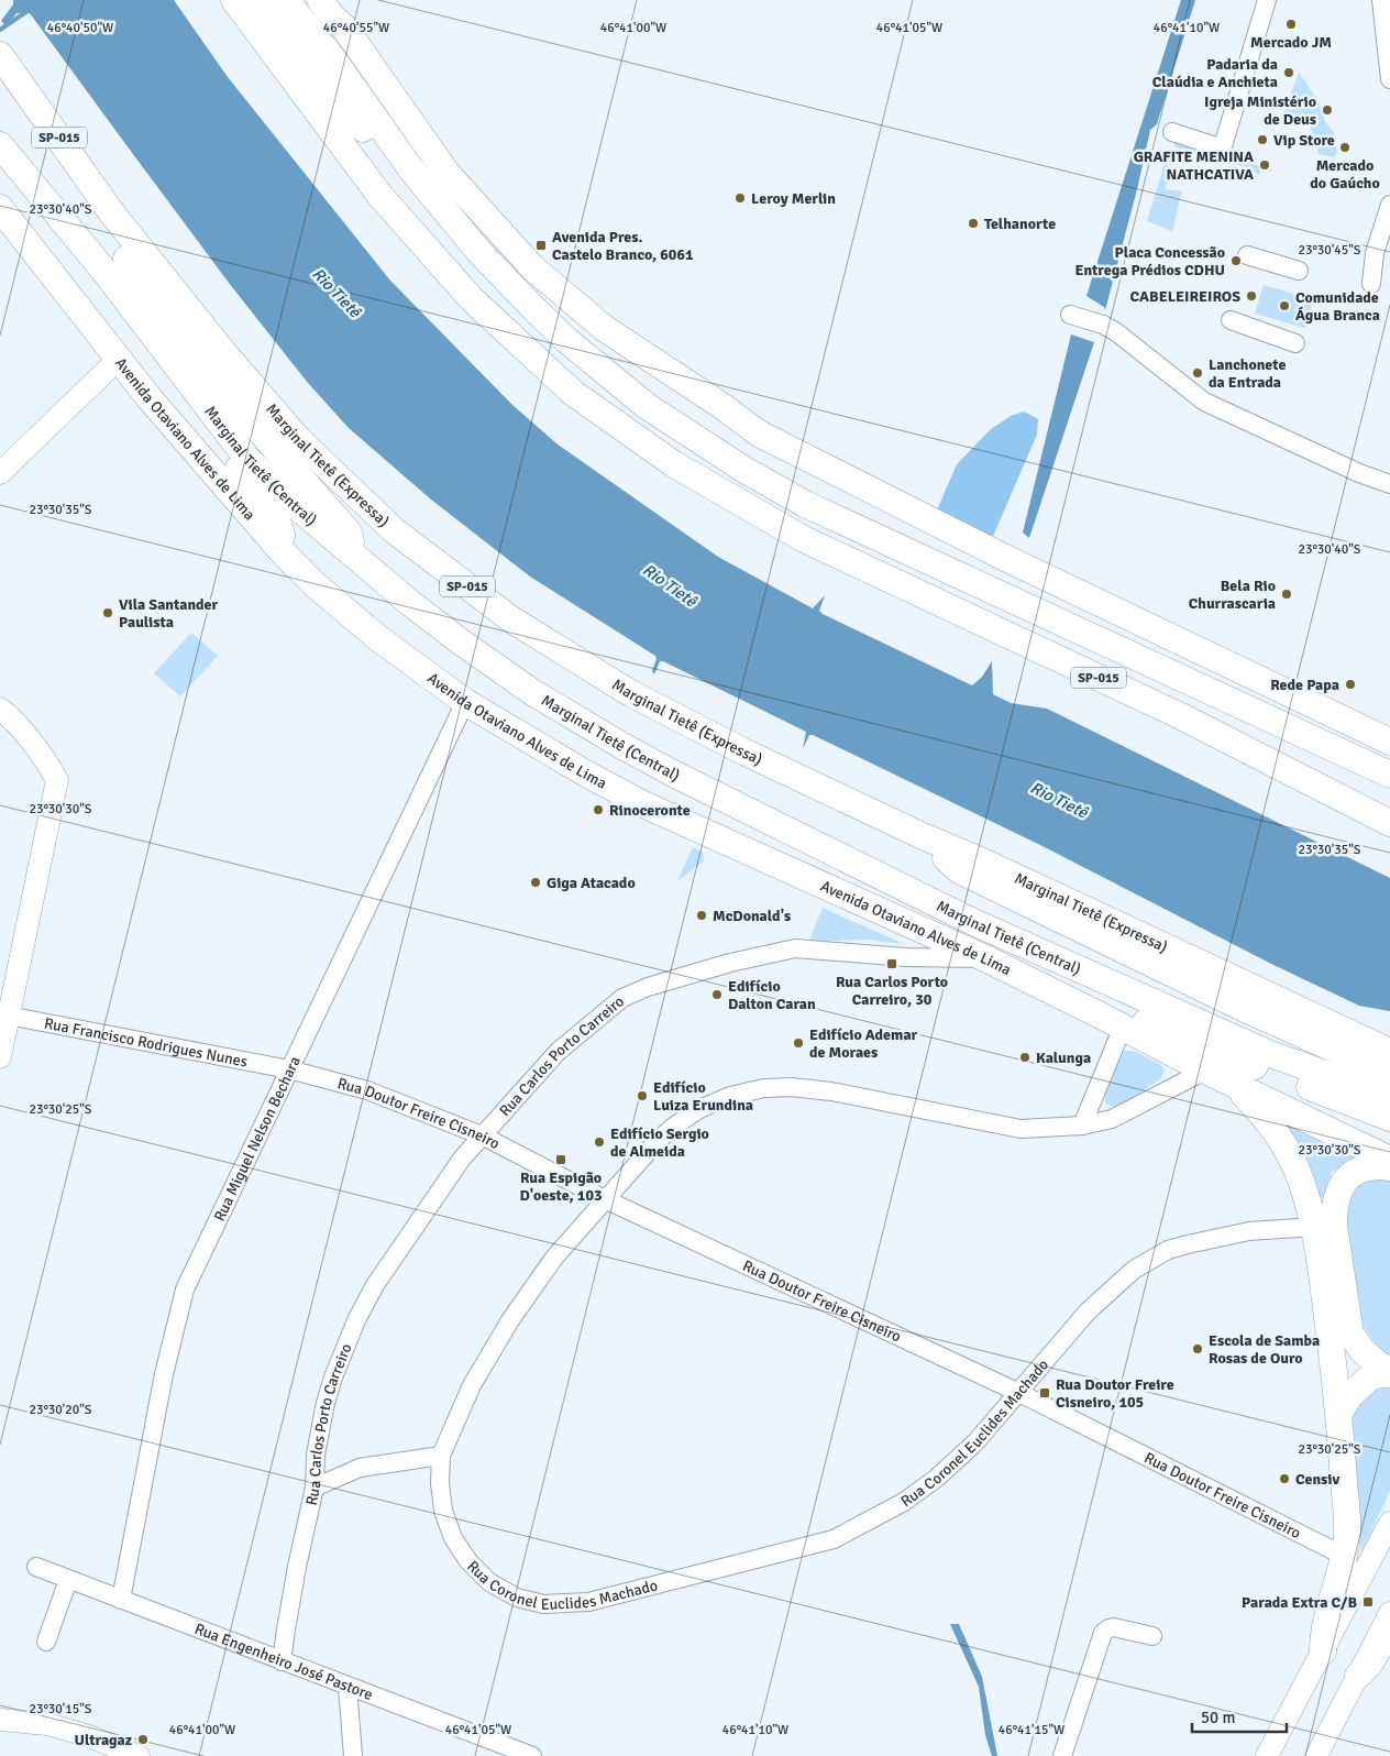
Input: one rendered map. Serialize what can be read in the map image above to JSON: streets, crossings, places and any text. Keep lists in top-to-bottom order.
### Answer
{
  "streets": {
    "highway": [
      "SP-015",
      "Avenida Otaviano Alves de Lima",
      "Marginal Tietê (Expressa)",
      "Marginal Tietê (Central)"
    ],
    "street": [
      "Rua Francisco Rodrigues Nunes",
      "Rua Carlos Porto Carreiro",
      "Rua Doutor Freire Cisneiro",
      "Rua Miguel Nelson Bechara",
      "Rua Coronel Euclides Machado",
      "Rua Engenheiro José Pastore"
    ]
  },
  "crossings": [
    ["SP-015", "Marginal Tietê (Expressa)"],
    ["Avenida Otaviano Alves de Lima", "Rua Carlos Porto Carreiro"],
    ["Avenida Otaviano Alves de Lima", "Rua Miguel Nelson Bechara"],
    ["Avenida Otaviano Alves de Lima", "Rua Coronel Euclides Machado"],
    ["Rua Francisco Rodrigues Nunes", "Rua Doutor Freire Cisneiro"],
    ["Rua Francisco Rodrigues Nunes", "Rua Miguel Nelson Bechara"],
    ["Rua Carlos Porto Carreiro", "Rua Doutor Freire Cisneiro"],
    ["Rua Carlos Porto Carreiro", "Rua Engenheiro José Pastore"],
    ["Rua Doutor Freire Cisneiro", "Rua Miguel Nelson Bechara"],
    ["Rua Doutor Freire Cisneiro", "Rua Coronel Euclides Machado"],
    ["Rua Miguel Nelson Bechara", "Rua Engenheiro José Pastore"]
  ],
  "water": ["Rio Tietê"],
  "places": {
    "other": [
      "Mercado JM",
      "Padaria da Claúdia e Anchieta",
      "Igreja Ministério de Deus",
      "Vip Store",
      "Mercado do Gaúcho",
      "GRAFITE MENINA NATHCATIVA",
      "Leroy Merlin",
      "Telhanorte",
      "Placa Concessão Entrega Prédios CDHU",
      "CABELEIREIROS",
      "Comunidade Água Branca",
      "Lanchonete da Entrada",
      "Bela Rio Churrascaria",
      "Vila Santander Paulista",
      "Rede Papa",
      "Rinoceronte",
      "Giga Atacado",
      "McDonald's",
      "Edifício Dalton Caran",
      "Edifício Ademar de Moraes",
      "Kalunga",
      "Edifício Luiza Erundina",
      "Edifício Sergio de Almeida",
      "Escola de Samba Rosas de Ouro",
      "Censiv",
      "Ultragaz"
    ],
    "transit": [
      "Avenida Pres. Castelo Branco, 6061",
      "Rua Carlos Porto Carreiro, 30",
      "Rua Espigão D'oeste, 103",
      "Rua Doutor Freire Cisneiro, 105",
      "Parada Extra C/B"
    ]
  },
  "scale_bar": "50 m",
  "coordinates": [
    "46°40'50\"W",
    "46°40'55\"W",
    "46°41'00\"W",
    "46°41'05\"W",
    "46°41'10\"W",
    "23°30'40\"S",
    "23°30'45\"S",
    "23°30'35\"S",
    "23°30'30\"S",
    "23°30'25\"S",
    "23°30'20\"S",
    "23°30'15\"S",
    "46°41'15\"W"
  ]
}
